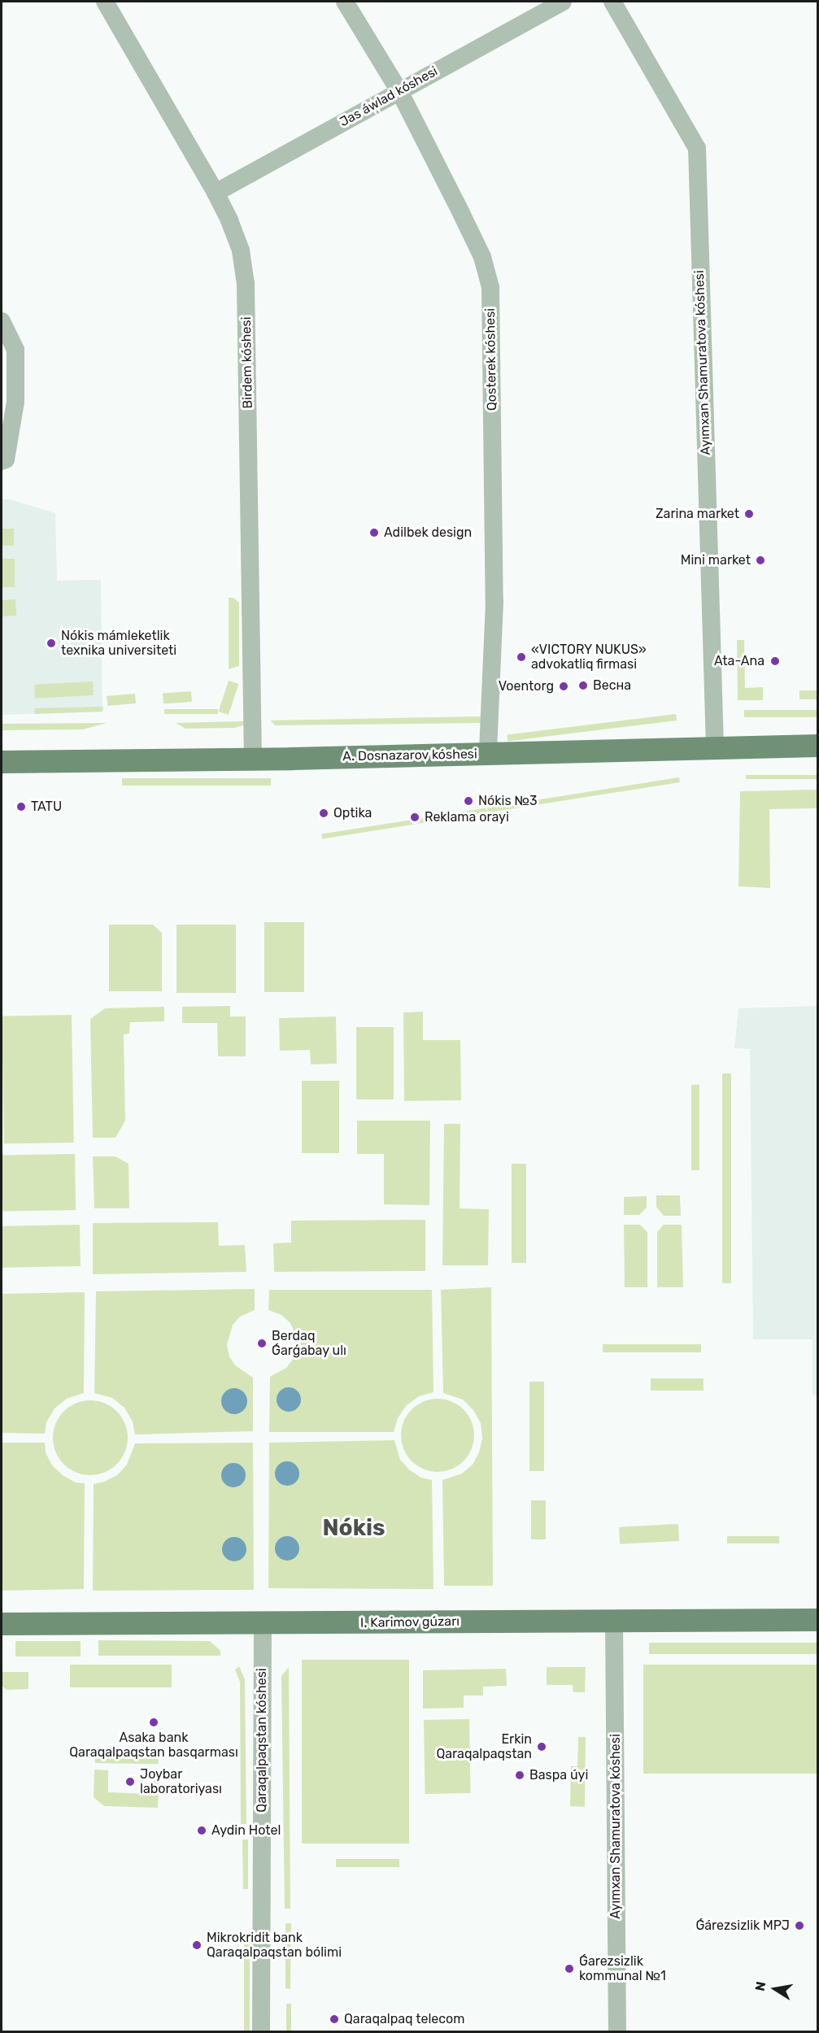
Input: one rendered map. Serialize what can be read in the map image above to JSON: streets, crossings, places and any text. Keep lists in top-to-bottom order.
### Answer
{
  "streets": {
    "main road": ["A. Dosnazarov kóshesi", "I. Karimov gúzarı"],
    "street": [
      "Jas áwlad kóshesi",
      "Qosterek kóshesi",
      "Birdem kóshesi",
      "Ayımxan Shamuratova kóshesi",
      "Qaraqalpaqstan kóshesi"
    ]
  },
  "crossings": [
    ["Jas áwlad kóshesi", "Qosterek kóshesi"],
    ["Jas áwlad kóshesi", "Birdem kóshesi"],
    ["Qosterek kóshesi", "A. Dosnazarov kóshesi"],
    ["Birdem kóshesi", "A. Dosnazarov kóshesi"],
    ["Ayımxan Shamuratova kóshesi", "A. Dosnazarov kóshesi"],
    ["Ayımxan Shamuratova kóshesi", "I. Karimov gúzarı"],
    ["I. Karimov gúzarı", "Qaraqalpaqstan kóshesi"]
  ],
  "districts": ["Nókis"],
  "places": [
    "Zarina market",
    "Adilbek design",
    "Mini market",
    "Nókis mámleketlik texnika universiteti",
    "«VICTORY NUKUS» advokatliq firmasi",
    "Ata-Ana",
    "Весна",
    "Voentorg",
    "Nókis №3",
    "TATU",
    "Optika",
    "Reklama orayi",
    "Berdaq Ǵarǵabay ulı",
    "Asaka bank Qaraqalpaqstan basqarması",
    "Erkin Qaraqalpaqstan",
    "Baspa úyi",
    "Joybar laboratoriyası",
    "Aydin Hotel",
    "Ǵárezsizlik MPJ",
    "Mikrokridit bank Qaraqalpaqstan bólimi",
    "Ǵarezsizlik kommunal №1",
    "Qaraqalpaq telecom"
  ],
  "north": "left"
}
